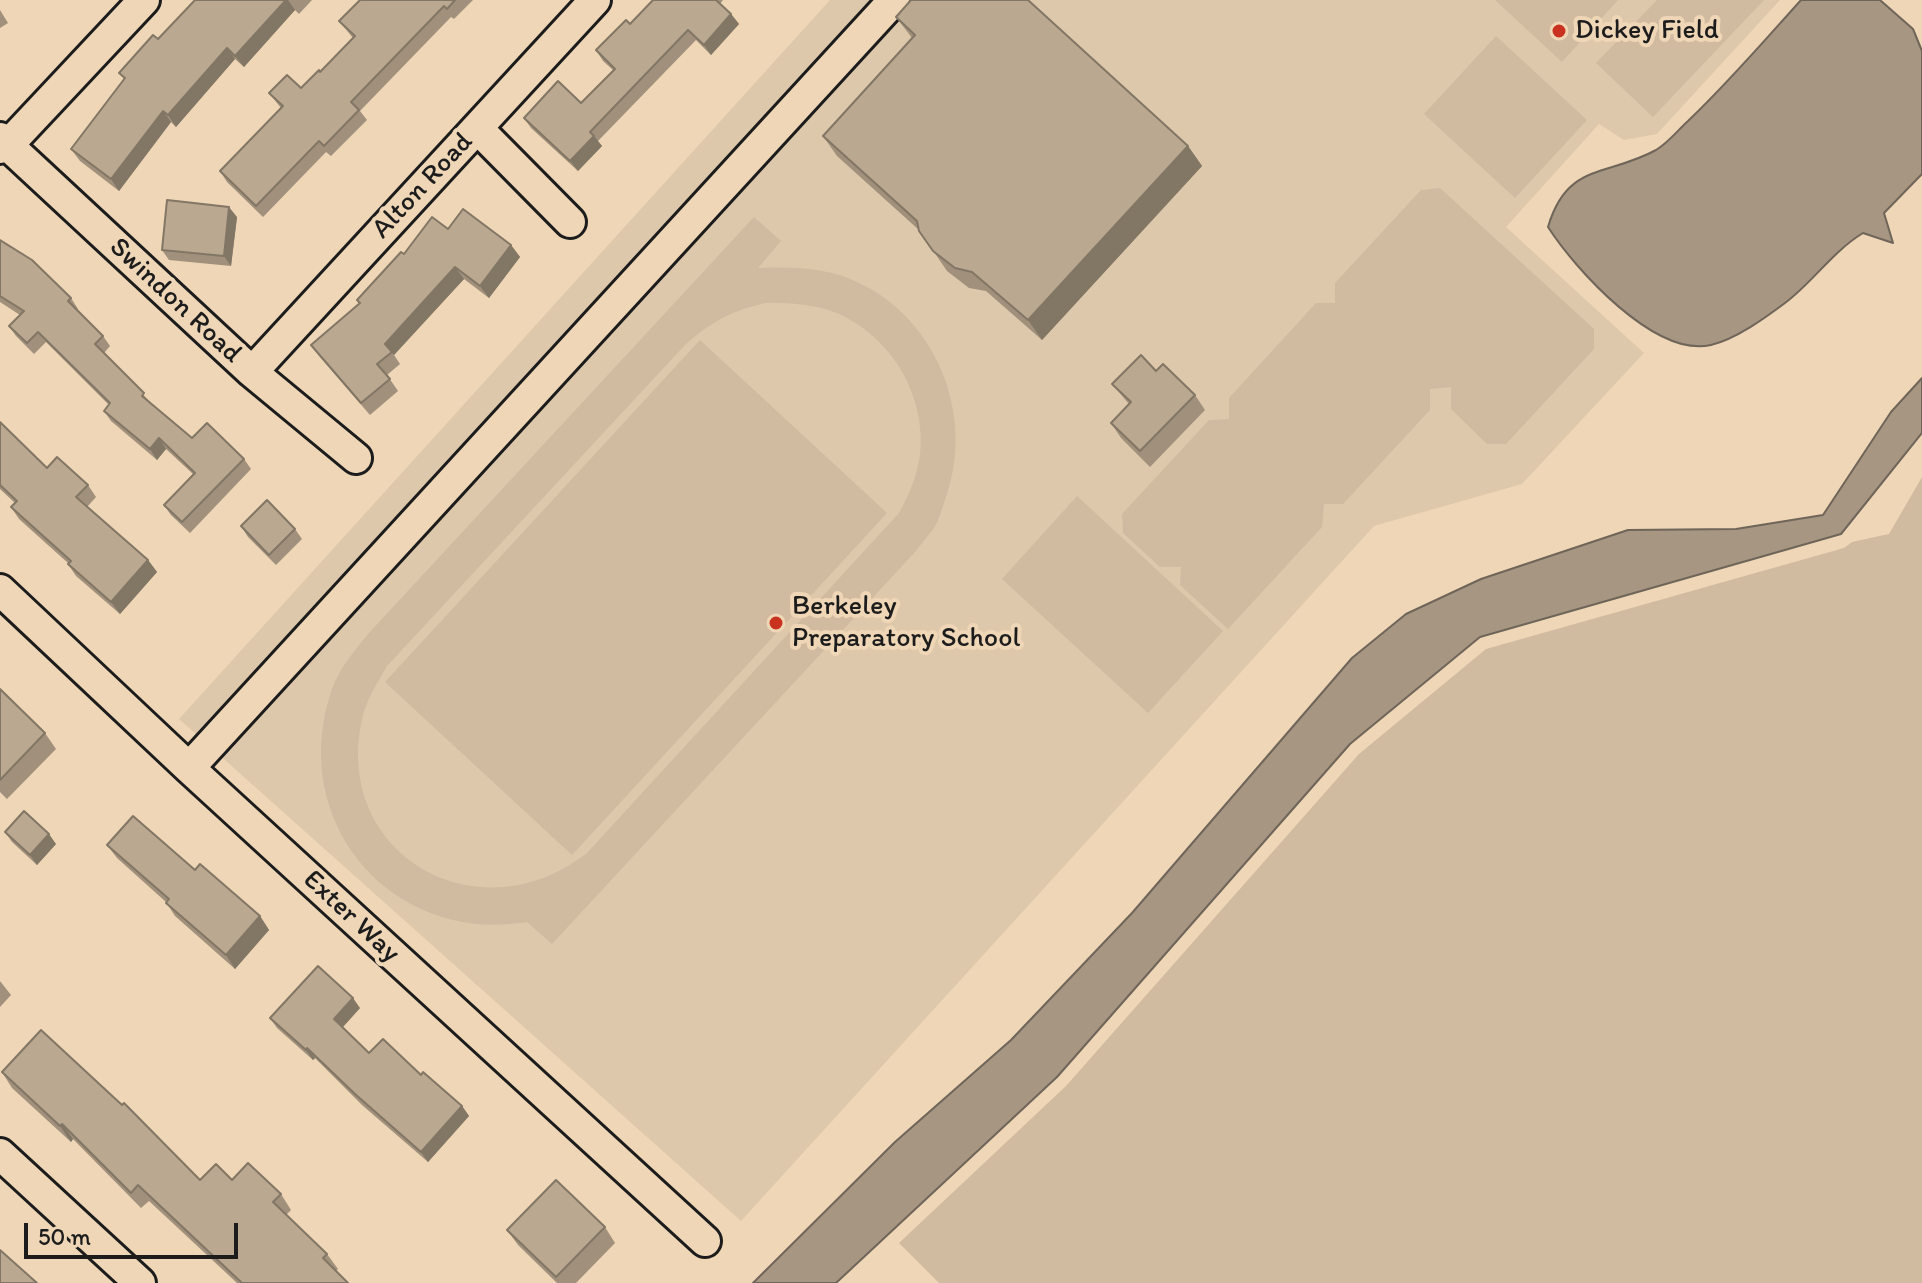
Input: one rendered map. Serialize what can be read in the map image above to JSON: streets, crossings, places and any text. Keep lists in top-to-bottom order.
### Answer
{
  "streets": {
    "street": ["Alton Road", "Swindon Road", "Exter Way"]
  },
  "crossings": [
    ["Alton Road", "Swindon Road"]
  ],
  "places": ["Dickey Field", "Berkeley Preparatory School"],
  "scale_bar": "50 m"
}
